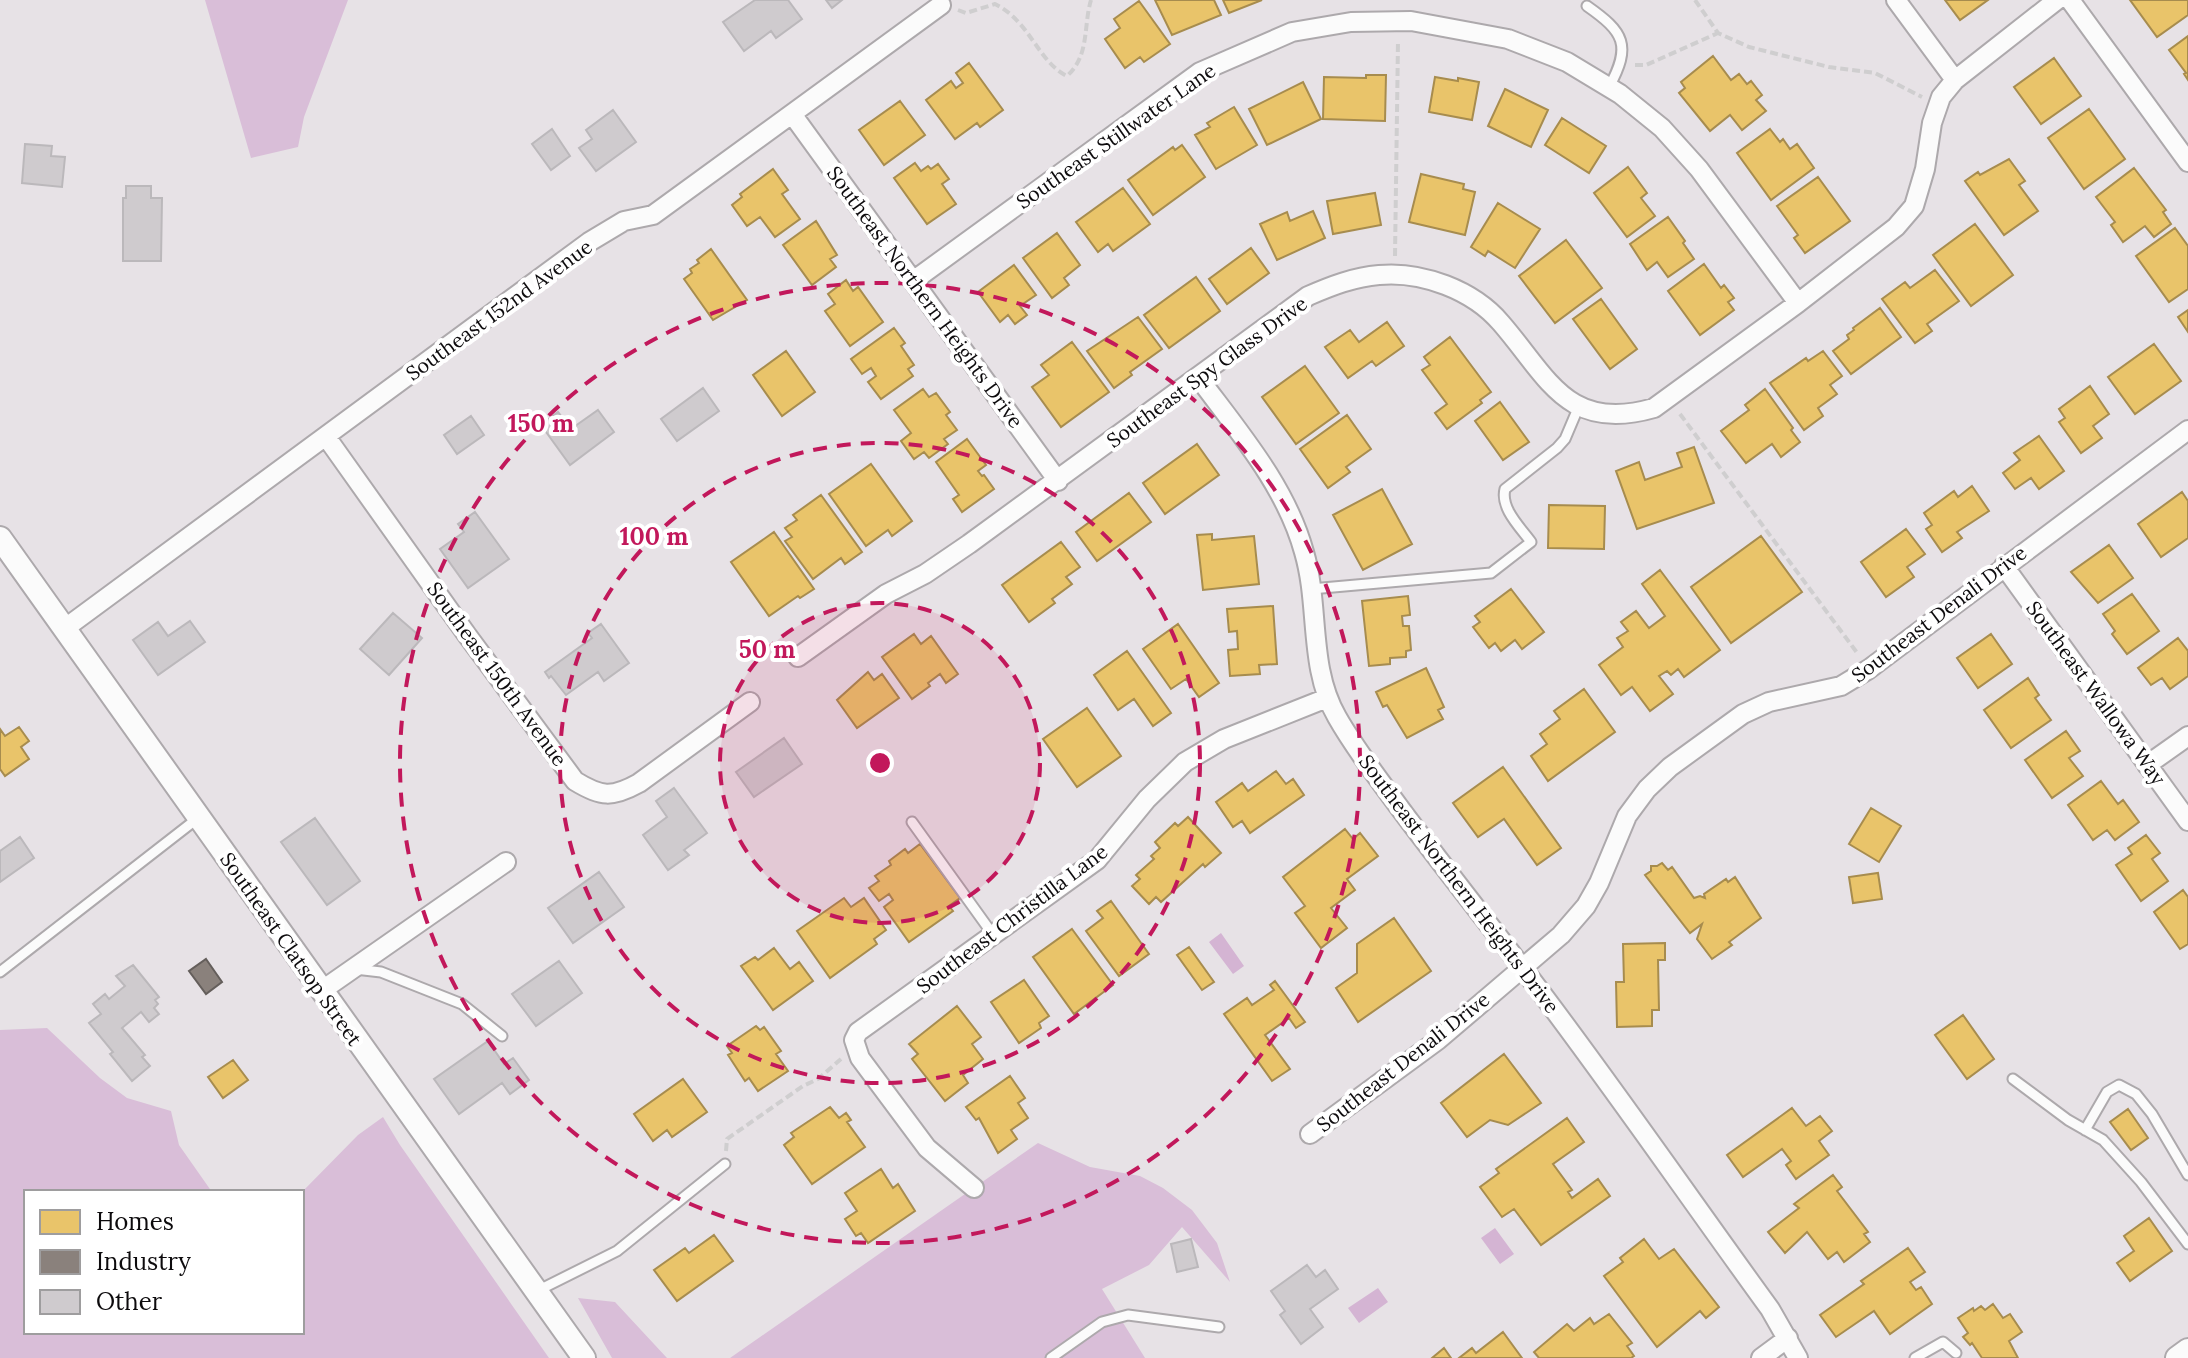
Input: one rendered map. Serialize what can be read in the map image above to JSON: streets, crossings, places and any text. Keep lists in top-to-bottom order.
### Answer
{
  "streets": {
    "street": [
      "Southeast Stillwater Lane",
      "Southeast Northern Heights Drive",
      "Southeast 152nd Avenue",
      "Southeast Spy Glass Drive",
      "Southeast Denali Drive",
      "Southeast 150th Avenue",
      "Southeast Wallowa Way",
      "Southeast Christilla Lane",
      "Southeast Clatsop Street"
    ]
  },
  "crossings": [
    ["Southeast Stillwater Lane", "Southeast Northern Heights Drive"],
    ["Southeast Stillwater Lane", "Southeast Spy Glass Drive"],
    ["Southeast Northern Heights Drive", "Southeast 152nd Avenue"],
    ["Southeast Northern Heights Drive", "Southeast Spy Glass Drive"],
    ["Southeast Northern Heights Drive", "Southeast Denali Drive"],
    ["Southeast Northern Heights Drive", "Southeast Christilla Lane"],
    ["Southeast 152nd Avenue", "Southeast 150th Avenue"],
    ["Southeast 152nd Avenue", "Southeast Clatsop Street"],
    ["Southeast Denali Drive", "Southeast Wallowa Way"]
  ],
  "legend": ["Homes", "Industry", "Other"],
  "rings": ["150 m", "100 m", "50 m"]
}
